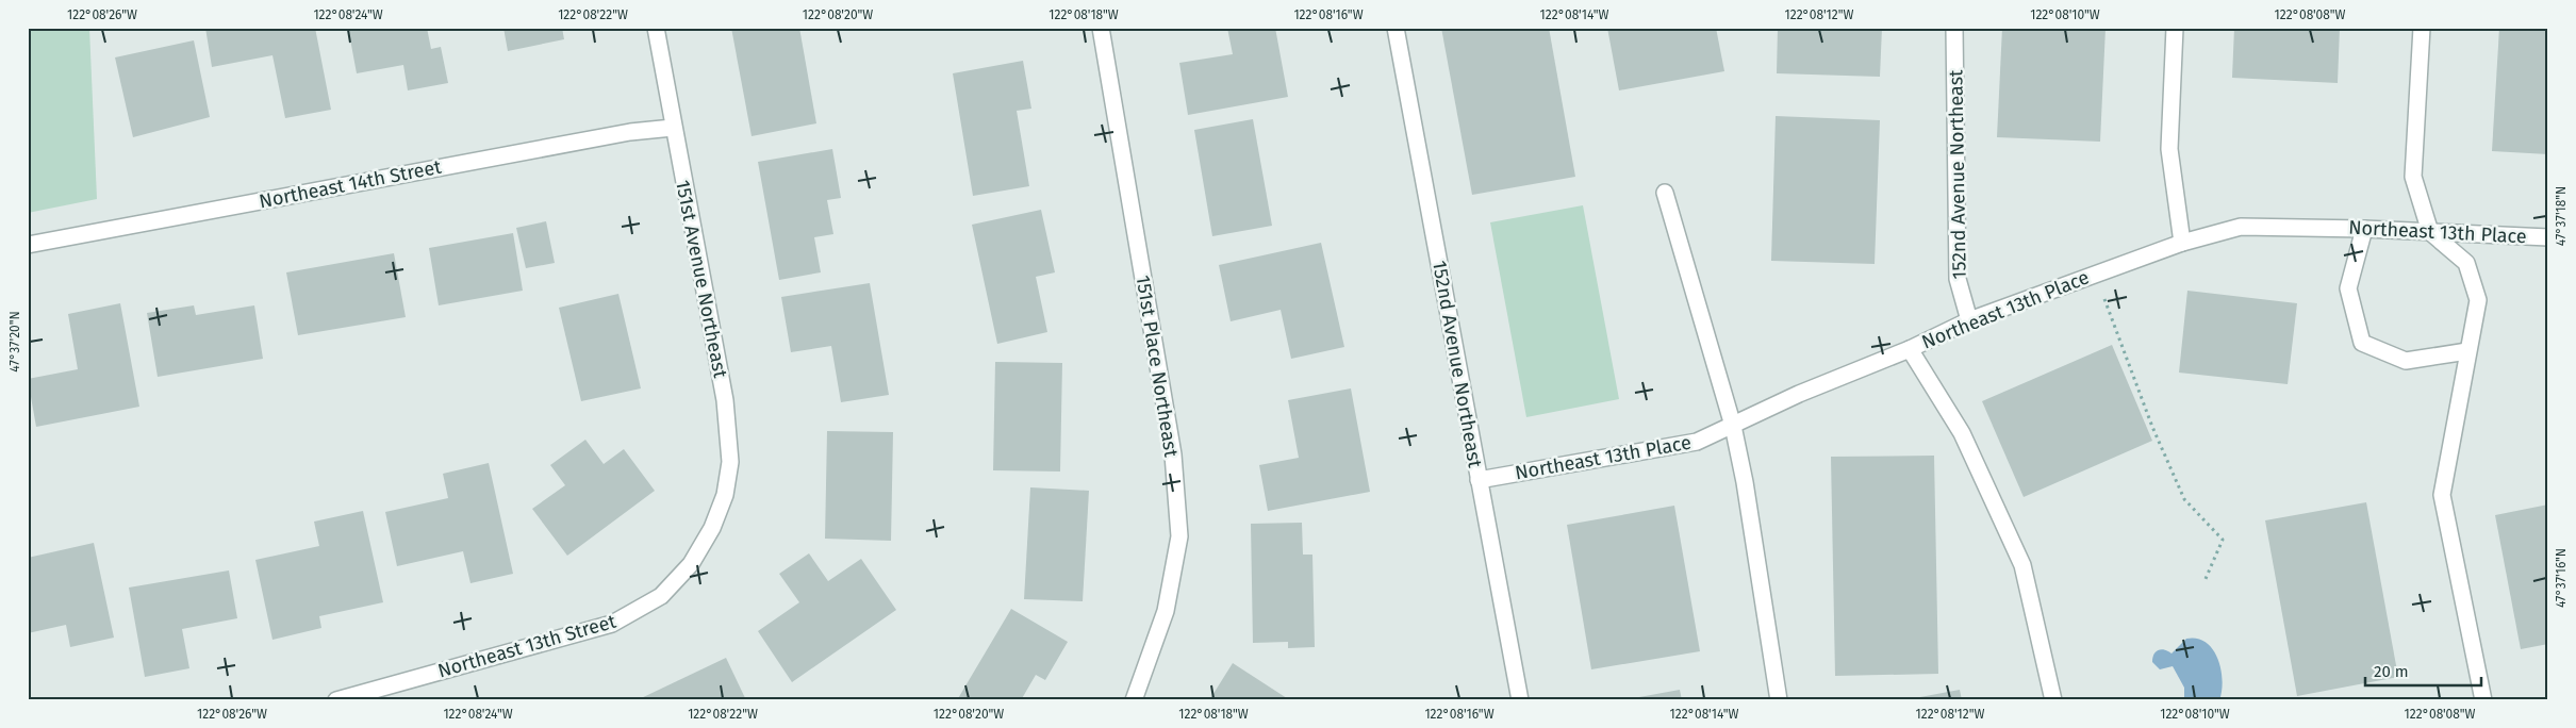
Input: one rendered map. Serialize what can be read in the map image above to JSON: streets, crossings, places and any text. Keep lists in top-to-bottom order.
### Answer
{
  "streets": {
    "street": [
      "152nd Avenue Northeast",
      "Northeast 14th Street",
      "Northeast 13th Place",
      "151st Avenue Northeast",
      "151st Place Northeast",
      "Northeast 13th Street"
    ]
  },
  "crossings": [
    ["152nd Avenue Northeast", "Northeast 13th Place"],
    ["Northeast 14th Street", "151st Avenue Northeast"],
    ["151st Avenue Northeast", "Northeast 13th Street"]
  ],
  "scale_bar": "20 m",
  "coordinates": [
    "122°08'26\"W",
    "122°08'24\"W",
    "122°08'22\"W",
    "122°08'20\"W",
    "122°08'18\"W",
    "122°08'16\"W",
    "122°08'14\"W",
    "122°08'12\"W",
    "122°08'10\"W",
    "122°08'08\"W",
    "47°37'18\"N",
    "47°37'20\"N",
    "47°37'16\"N"
  ]
}
